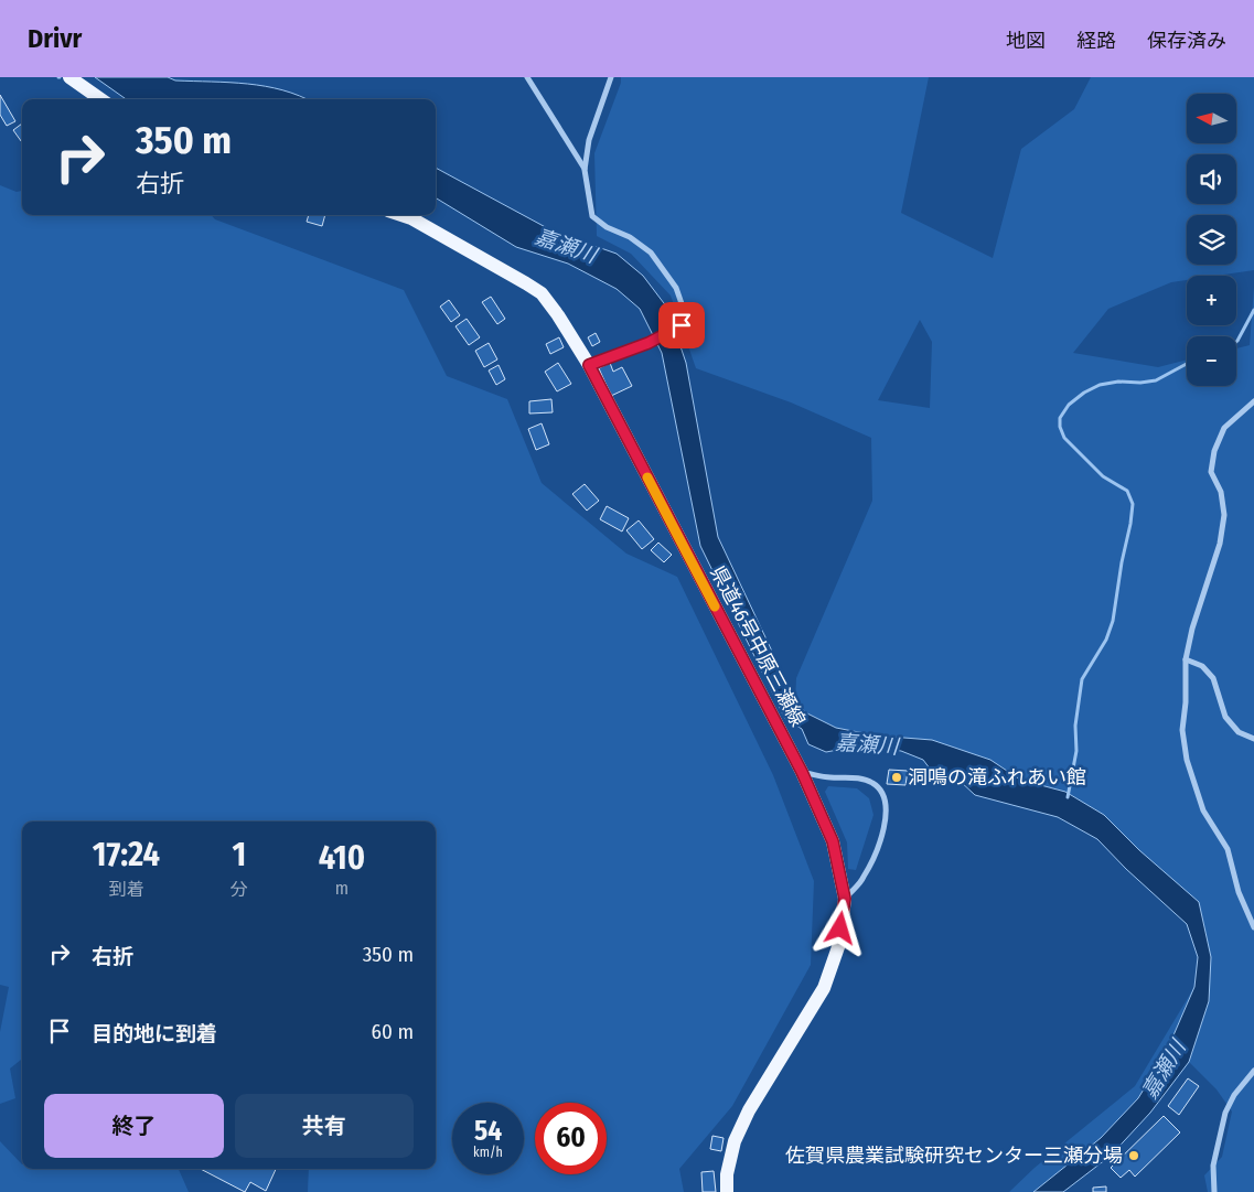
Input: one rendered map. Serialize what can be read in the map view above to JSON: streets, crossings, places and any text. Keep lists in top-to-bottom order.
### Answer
{
  "streets": {
    "main road": ["県道46号中原三瀬線"]
  },
  "water": ["嘉瀬川"],
  "places": ["洞鳴の滝ふれあい館", "佐賀県農業試験研究センター三瀬分場"],
  "north": "left",
  "page": {
    "header": "Drivr",
    "nav": ["地図", "経路", "保存済み"],
    "map_buttons": ["+", "−"],
    "turn": ["350 m", "右折"],
    "eta": [
      "17:24",
      "到着",
      "1",
      "分",
      "410",
      "m"
    ],
    "list": [
      {
        "name": "右折",
        "value": "350 m"
      },
      {
        "name": "目的地に到着",
        "value": "60 m"
      }
    ],
    "buttons": ["終了", "共有"],
    "speed": "54 km/h",
    "limit": "60"
  }
}
